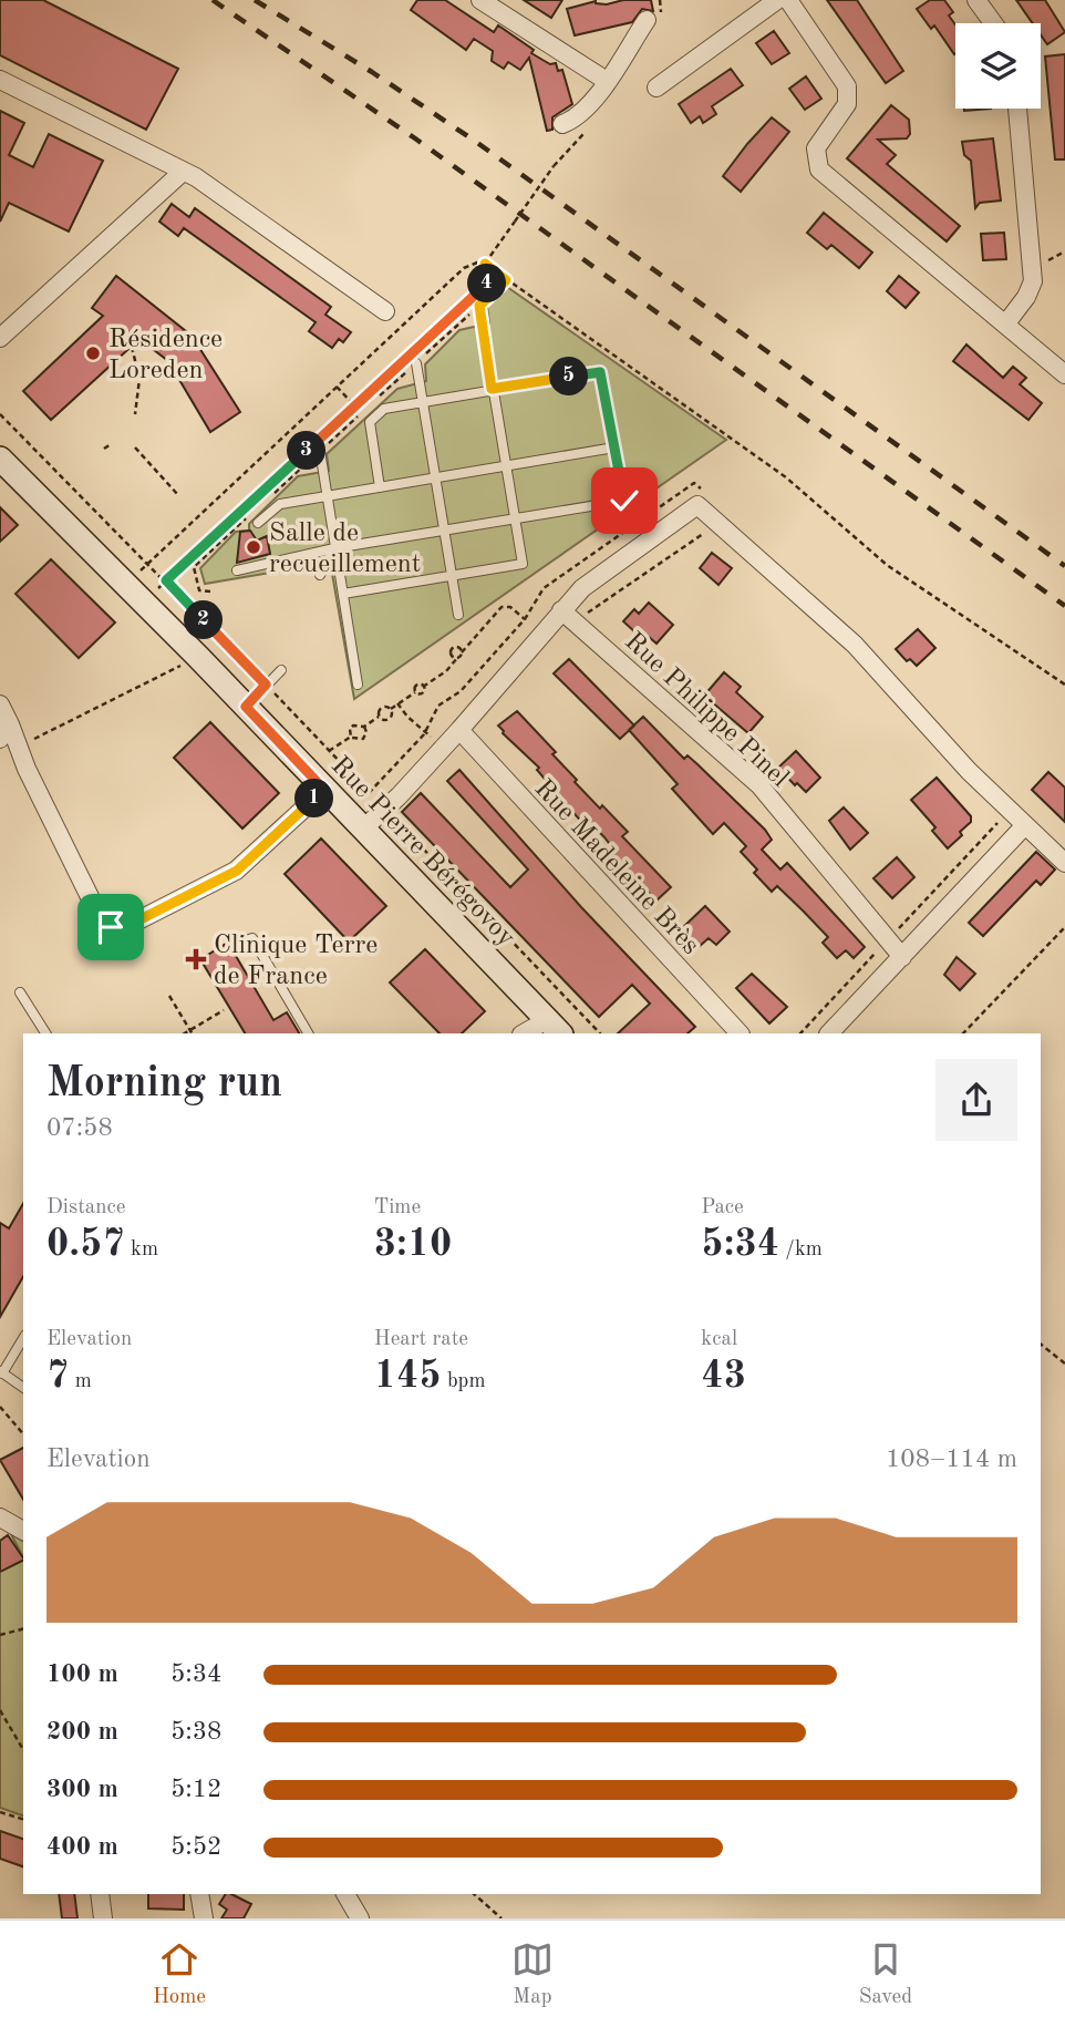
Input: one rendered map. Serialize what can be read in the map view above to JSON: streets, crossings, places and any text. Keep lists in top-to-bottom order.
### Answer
{
  "streets": {
    "street": ["Rue Philippe Pinel", "Rue Pierre Bérégovoy", "Rue Madeleine Brès"]
  },
  "places": {
    "other": ["Résidence Loreden", "Salle de recueillement"],
    "health": ["Clinique Terre de France"]
  },
  "page": {
    "pins": [
      "4",
      "5",
      "3",
      "2",
      "1"
    ],
    "heading": ["Morning run", "07:58"],
    "stats": [
      ["Distance", "0.57 km"],
      ["Time", "3:10"],
      ["Pace", "5:34 /km"],
      ["Elevation", "7 m"],
      ["Heart rate", "145 bpm"],
      ["kcal", "43"]
    ],
    "chart": ["Elevation", "108–114 m"],
    "list": [
      {
        "name": "100 m",
        "note": "5:34"
      },
      {
        "name": "200 m",
        "note": "5:38"
      },
      {
        "name": "300 m",
        "note": "5:12"
      },
      {
        "name": "400 m",
        "note": "5:52"
      }
    ],
    "tabs": ["Home", "Map", "Saved"]
  }
}
